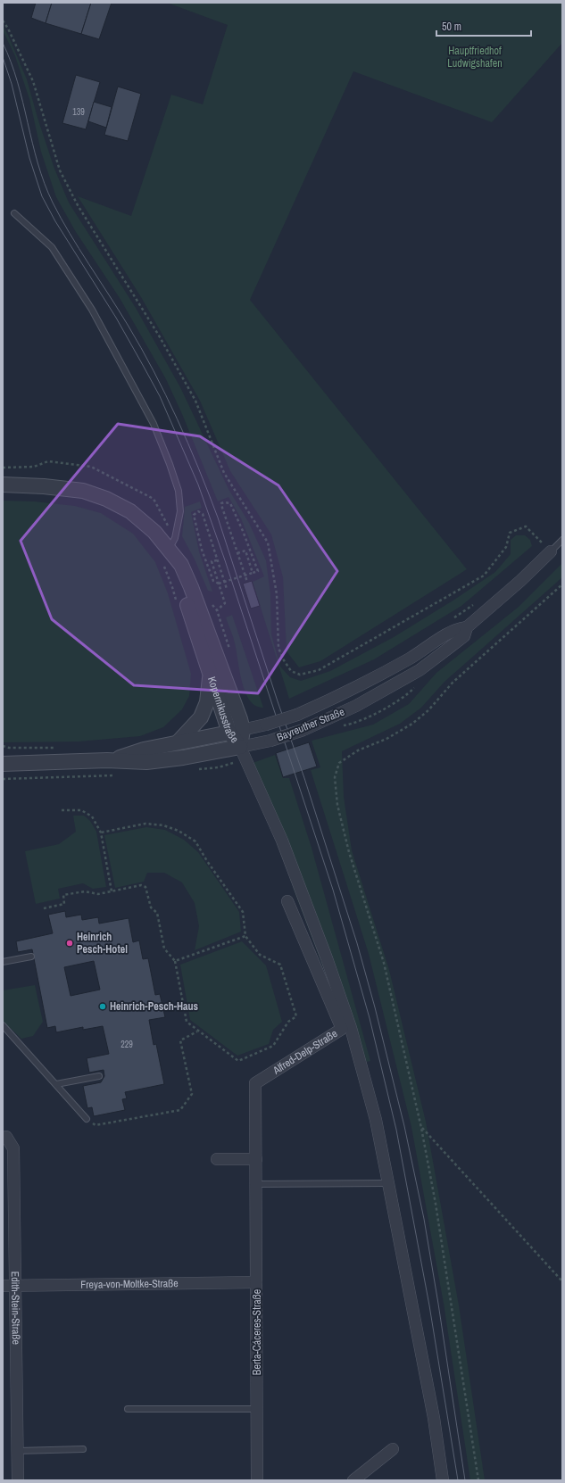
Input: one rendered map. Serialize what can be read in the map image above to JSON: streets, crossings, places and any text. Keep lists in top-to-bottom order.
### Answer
{
  "streets": {
    "street": [
      "Kopernikusstraße",
      "Bayreuther Straße",
      "Alfred-Delp-Straße",
      "Freya-von-Moltke-Straße",
      "Edith-Stein-Straße",
      "Berta-Cáceres-Straße"
    ]
  },
  "crossings": [
    ["Kopernikusstraße", "Bayreuther Straße"],
    ["Alfred-Delp-Straße", "Berta-Cáceres-Straße"],
    ["Freya-von-Moltke-Straße", "Edith-Stein-Straße"],
    ["Freya-von-Moltke-Straße", "Berta-Cáceres-Straße"]
  ],
  "parks": ["Hauptfriedhof Ludwigshafen"],
  "places": ["Heinrich Pesch-Hotel", "Heinrich-Pesch-Haus"],
  "house_numbers": ["139", "229"],
  "scale_bar": "50 m"
}
